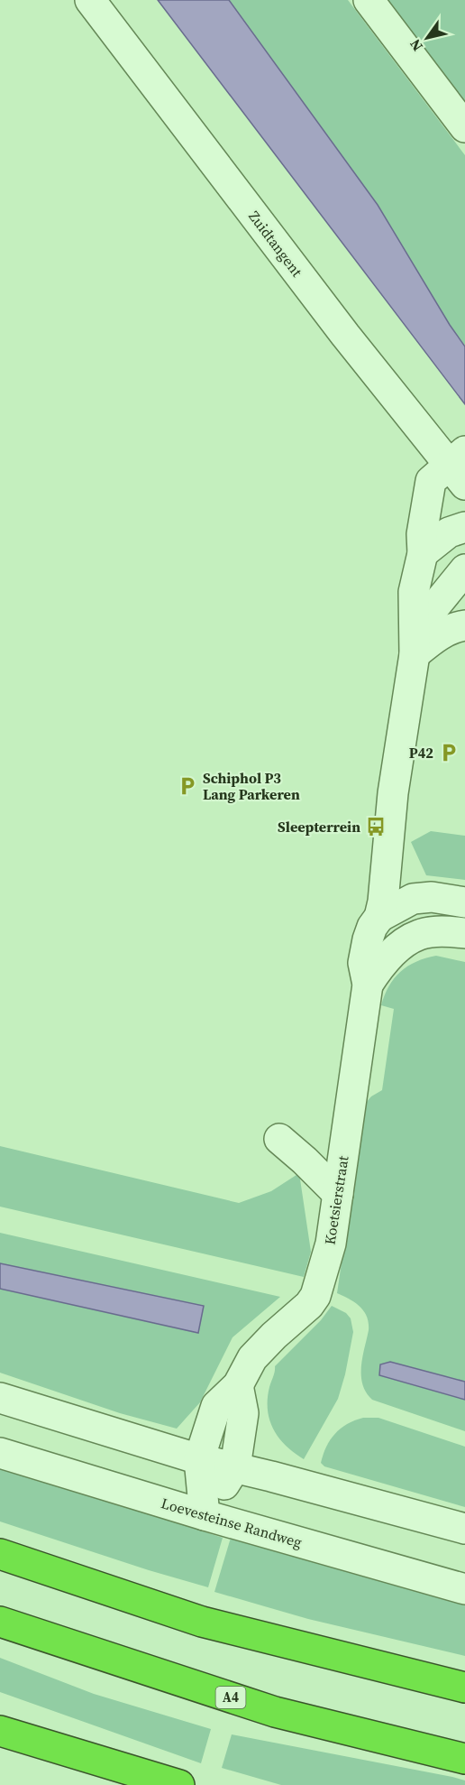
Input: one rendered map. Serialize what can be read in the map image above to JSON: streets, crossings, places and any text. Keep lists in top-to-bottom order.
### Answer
{
  "streets": {
    "highway": ["A4"],
    "street": ["Zuidtangent", "Koetsierstraat", "Loevesteinse Randweg"]
  },
  "crossings": [
    ["Zuidtangent", "Koetsierstraat"],
    ["Koetsierstraat", "Loevesteinse Randweg"]
  ],
  "places": {
    "parking": ["P42", "Schiphol P3 Lang Parkeren"],
    "bus stop": ["Sleepterrein"]
  },
  "north": "bottom left"
}
